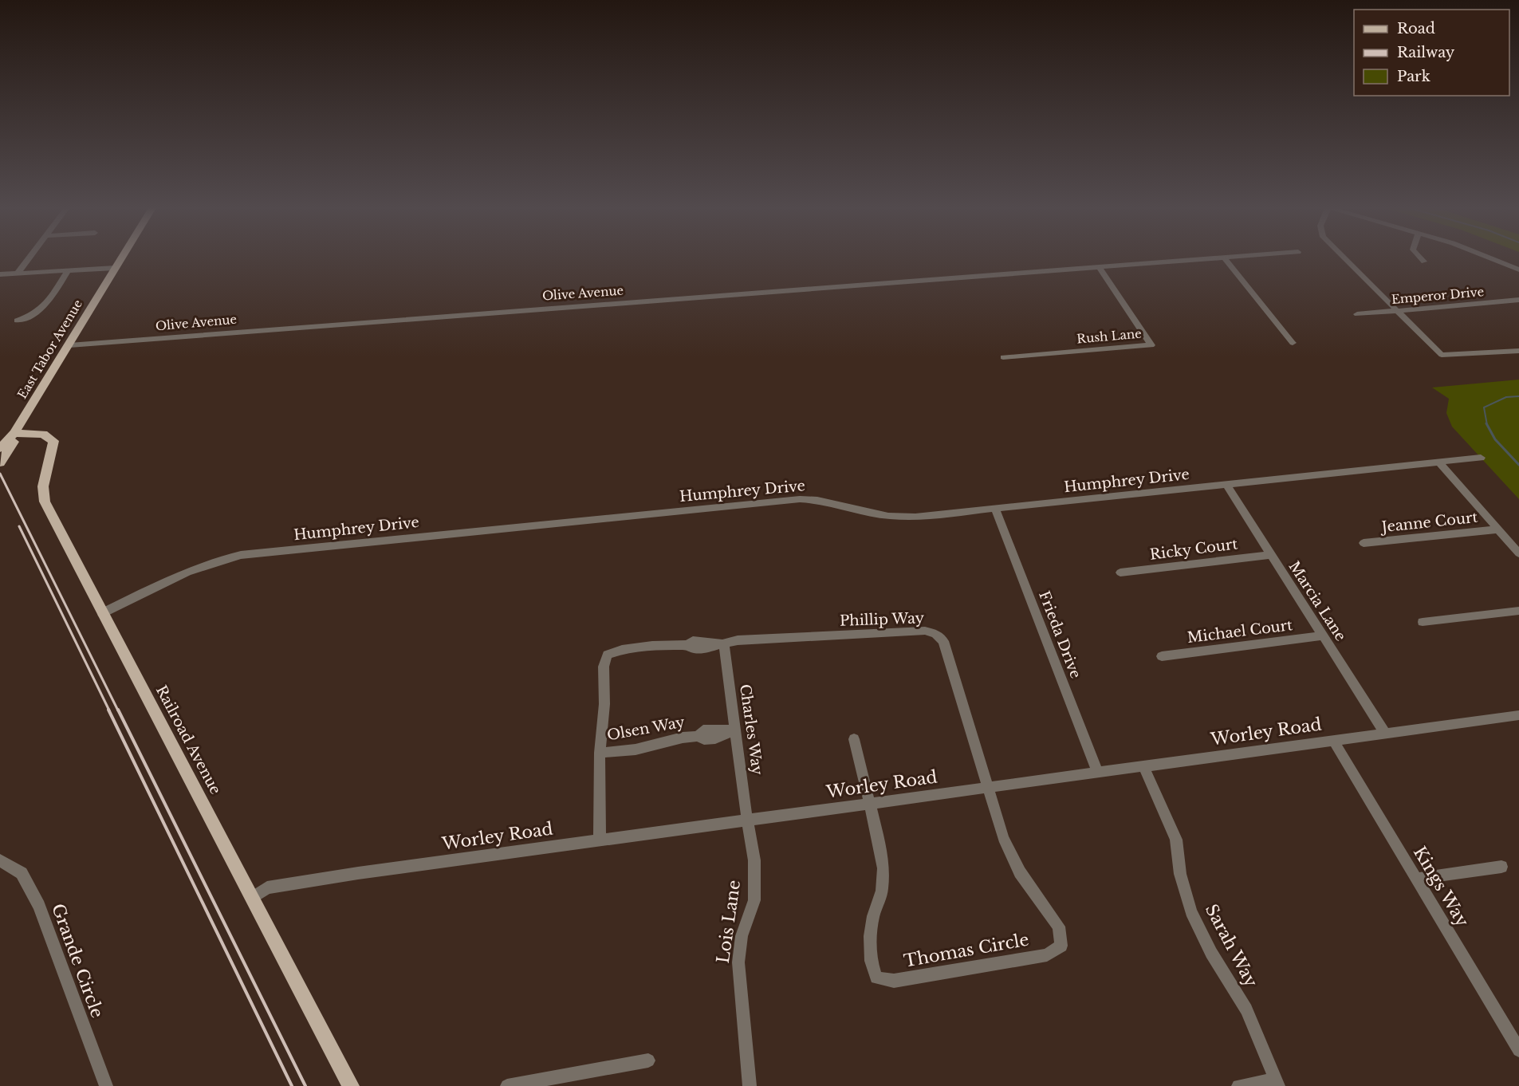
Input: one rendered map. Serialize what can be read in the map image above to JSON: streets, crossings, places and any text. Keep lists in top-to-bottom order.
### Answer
{
  "streets": {
    "main road": ["East Tabor Avenue", "Railroad Avenue"],
    "street": [
      "Olive Avenue",
      "Emperor Drive",
      "Rush Lane",
      "Humphrey Drive",
      "Jeanne Court",
      "Ricky Court",
      "Marcia Lane",
      "Phillip Way",
      "Michael Court",
      "Frieda Drive",
      "Olsen Way",
      "Charles Way",
      "Worley Road",
      "Kings Way",
      "Lois Lane",
      "Sarah Way",
      "Thomas Circle",
      "Grande Circle"
    ]
  },
  "crossings": [
    ["Olive Avenue", "Rush Lane"],
    ["Olive Avenue", "East Tabor Avenue"],
    ["East Tabor Avenue", "Railroad Avenue"],
    ["Humphrey Drive", "Marcia Lane"],
    ["Humphrey Drive", "Frieda Drive"],
    ["Humphrey Drive", "Railroad Avenue"],
    ["Ricky Court", "Marcia Lane"],
    ["Marcia Lane", "Michael Court"],
    ["Marcia Lane", "Worley Road"],
    ["Phillip Way", "Olsen Way"],
    ["Phillip Way", "Charles Way"],
    ["Phillip Way", "Worley Road"],
    ["Phillip Way", "Thomas Circle"],
    ["Frieda Drive", "Worley Road"],
    ["Olsen Way", "Charles Way"],
    ["Charles Way", "Worley Road"],
    ["Charles Way", "Lois Lane"],
    ["Worley Road", "Railroad Avenue"],
    ["Worley Road", "Kings Way"],
    ["Worley Road", "Lois Lane"],
    ["Worley Road", "Sarah Way"],
    ["Worley Road", "Thomas Circle"]
  ],
  "legend": ["Road", "Railway", "Park"]
}
